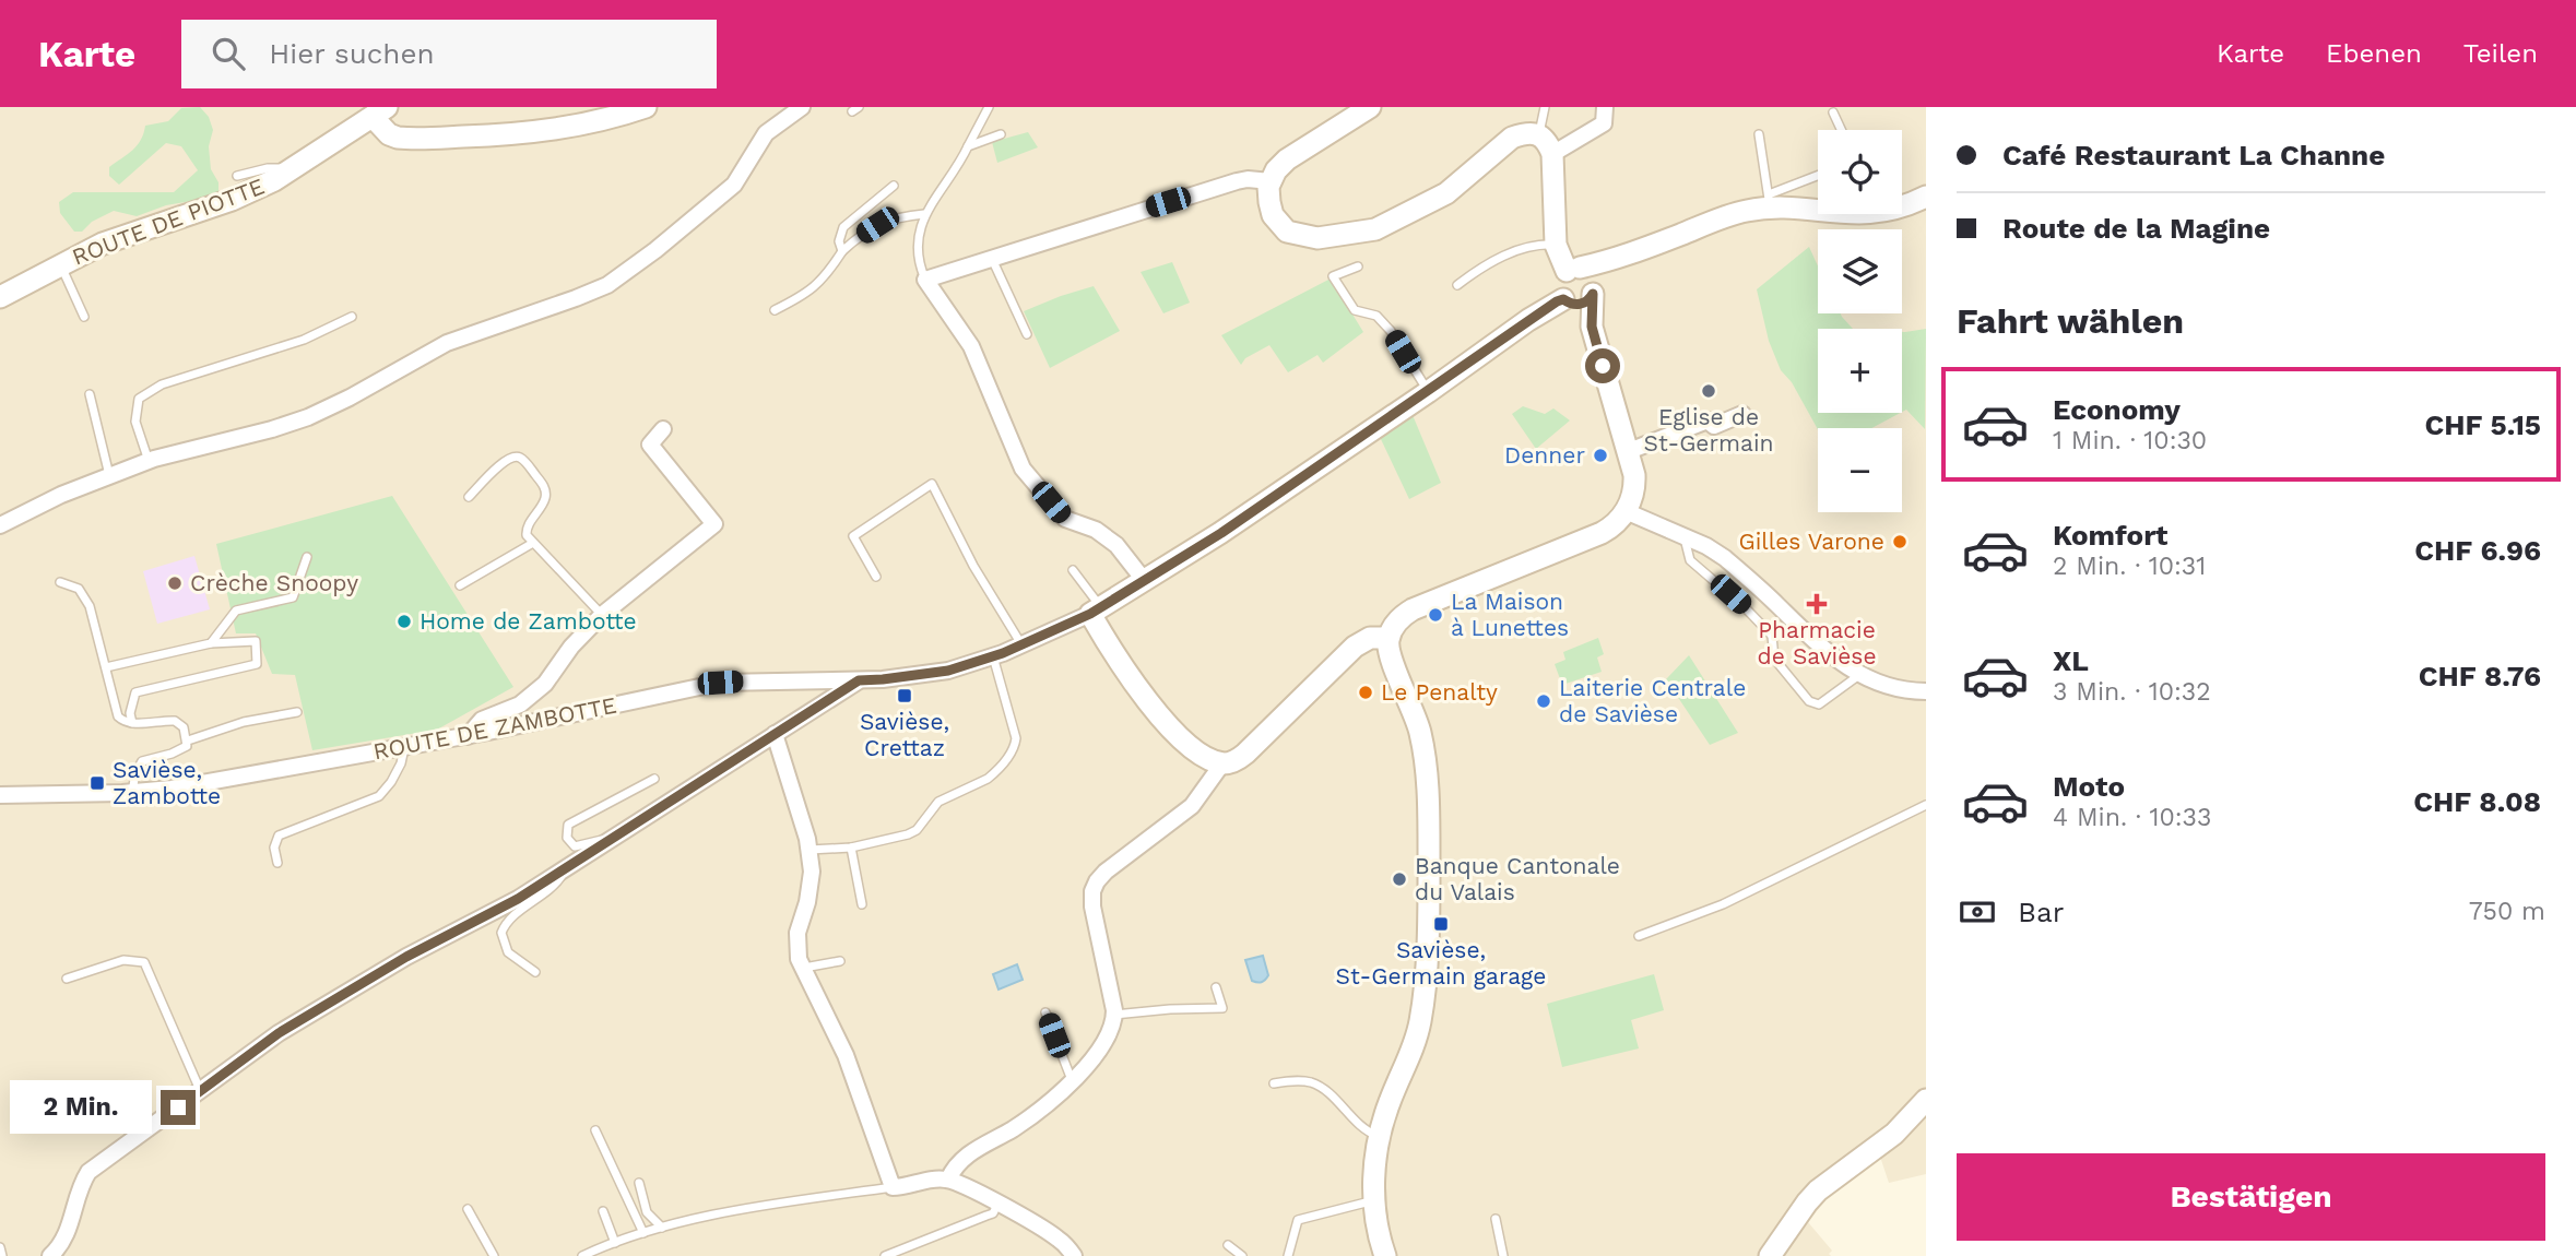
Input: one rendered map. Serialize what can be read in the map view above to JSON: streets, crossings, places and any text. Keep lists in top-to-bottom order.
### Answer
{
  "streets": {
    "street": ["ROUTE DE PIOTTE", "ROUTE DE ZAMBOTTE"]
  },
  "places": {
    "other": [
      "Eglise de St-Germain",
      "Denner",
      "Gilles Varone",
      "Crèche Snoopy",
      "La Maison à Lunettes",
      "Home de Zambotte",
      "Le Penalty",
      "Laiterie Centrale de Savièse",
      "Banque Cantonale du Valais"
    ],
    "health": ["Pharmacie de Savièse"],
    "transit": ["Savièse, Crettaz", "Savièse, Zambotte", "Savièse, St-Germain garage"]
  },
  "page": {
    "header": "Karte",
    "search": "Hier suchen",
    "nav": ["Karte", "Ebenen", "Teilen"],
    "banner": ["Café Restaurant La Channe", "Route de la Magine"],
    "map_buttons": ["+", "−"],
    "heading": "Fahrt wählen",
    "list": [
      {
        "name": "Economy",
        "note": "1 Min. · 10:30",
        "value": "CHF 5.15"
      },
      {
        "name": "Komfort",
        "note": "2 Min. · 10:31",
        "value": "CHF 6.96"
      },
      {
        "name": "XL",
        "note": "3 Min. · 10:32",
        "value": "CHF 8.76"
      },
      {
        "name": "Moto",
        "note": "4 Min. · 10:33",
        "value": "CHF 8.08"
      }
    ],
    "pay": ["Bar", "750 m"],
    "bubble": "2 Min.",
    "buttons": "Bestätigen"
  }
}
